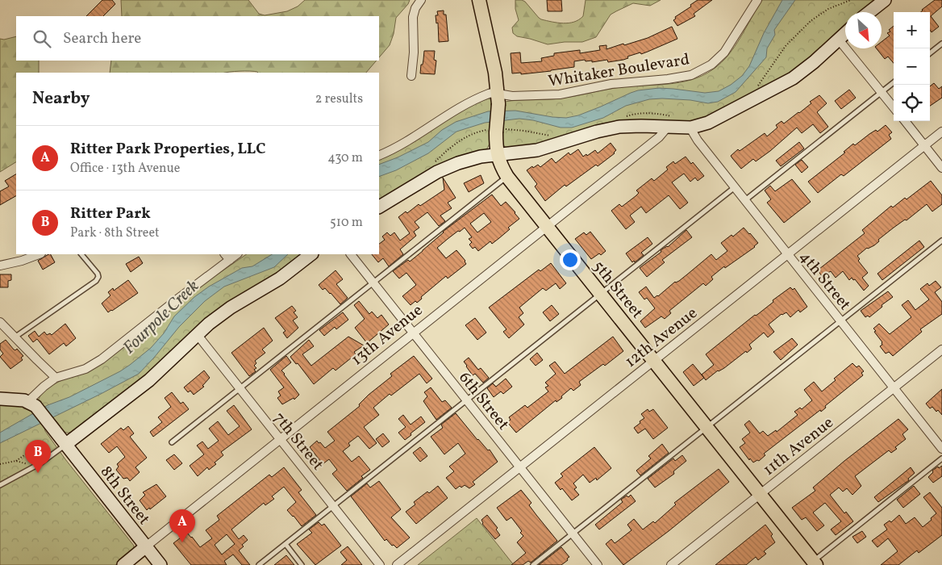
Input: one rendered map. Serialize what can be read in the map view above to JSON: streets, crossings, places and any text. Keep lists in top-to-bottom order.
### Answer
{
  "streets": {
    "main road": ["5th Street"],
    "street": [
      "Whitaker Boulevard",
      "4th Street",
      "13th Avenue",
      "12th Avenue",
      "6th Street",
      "7th Street",
      "11th Avenue",
      "8th Street"
    ]
  },
  "crossings": [
    ["Whitaker Boulevard", "5th Street"],
    ["4th Street", "12th Avenue"],
    ["4th Street", "11th Avenue"],
    ["5th Street", "13th Avenue"],
    ["5th Street", "12th Avenue"],
    ["5th Street", "11th Avenue"],
    ["13th Avenue", "6th Street"],
    ["13th Avenue", "7th Street"],
    ["13th Avenue", "8th Street"],
    ["12th Avenue", "6th Street"]
  ],
  "water": ["Fourpole Creek"],
  "north": "bottom right",
  "page": {
    "map_buttons": ["+", "−"],
    "search": "Search here",
    "heading": ["Nearby", "2 results"],
    "list": [
      {
        "mark": "A",
        "name": "Ritter Park Properties, LLC",
        "note": "Office · 13th Avenue",
        "value": "430 m"
      },
      {
        "mark": "B",
        "name": "Ritter Park",
        "note": "Park · 8th Street",
        "value": "510 m"
      }
    ],
    "pins": ["B", "A"]
  }
}
